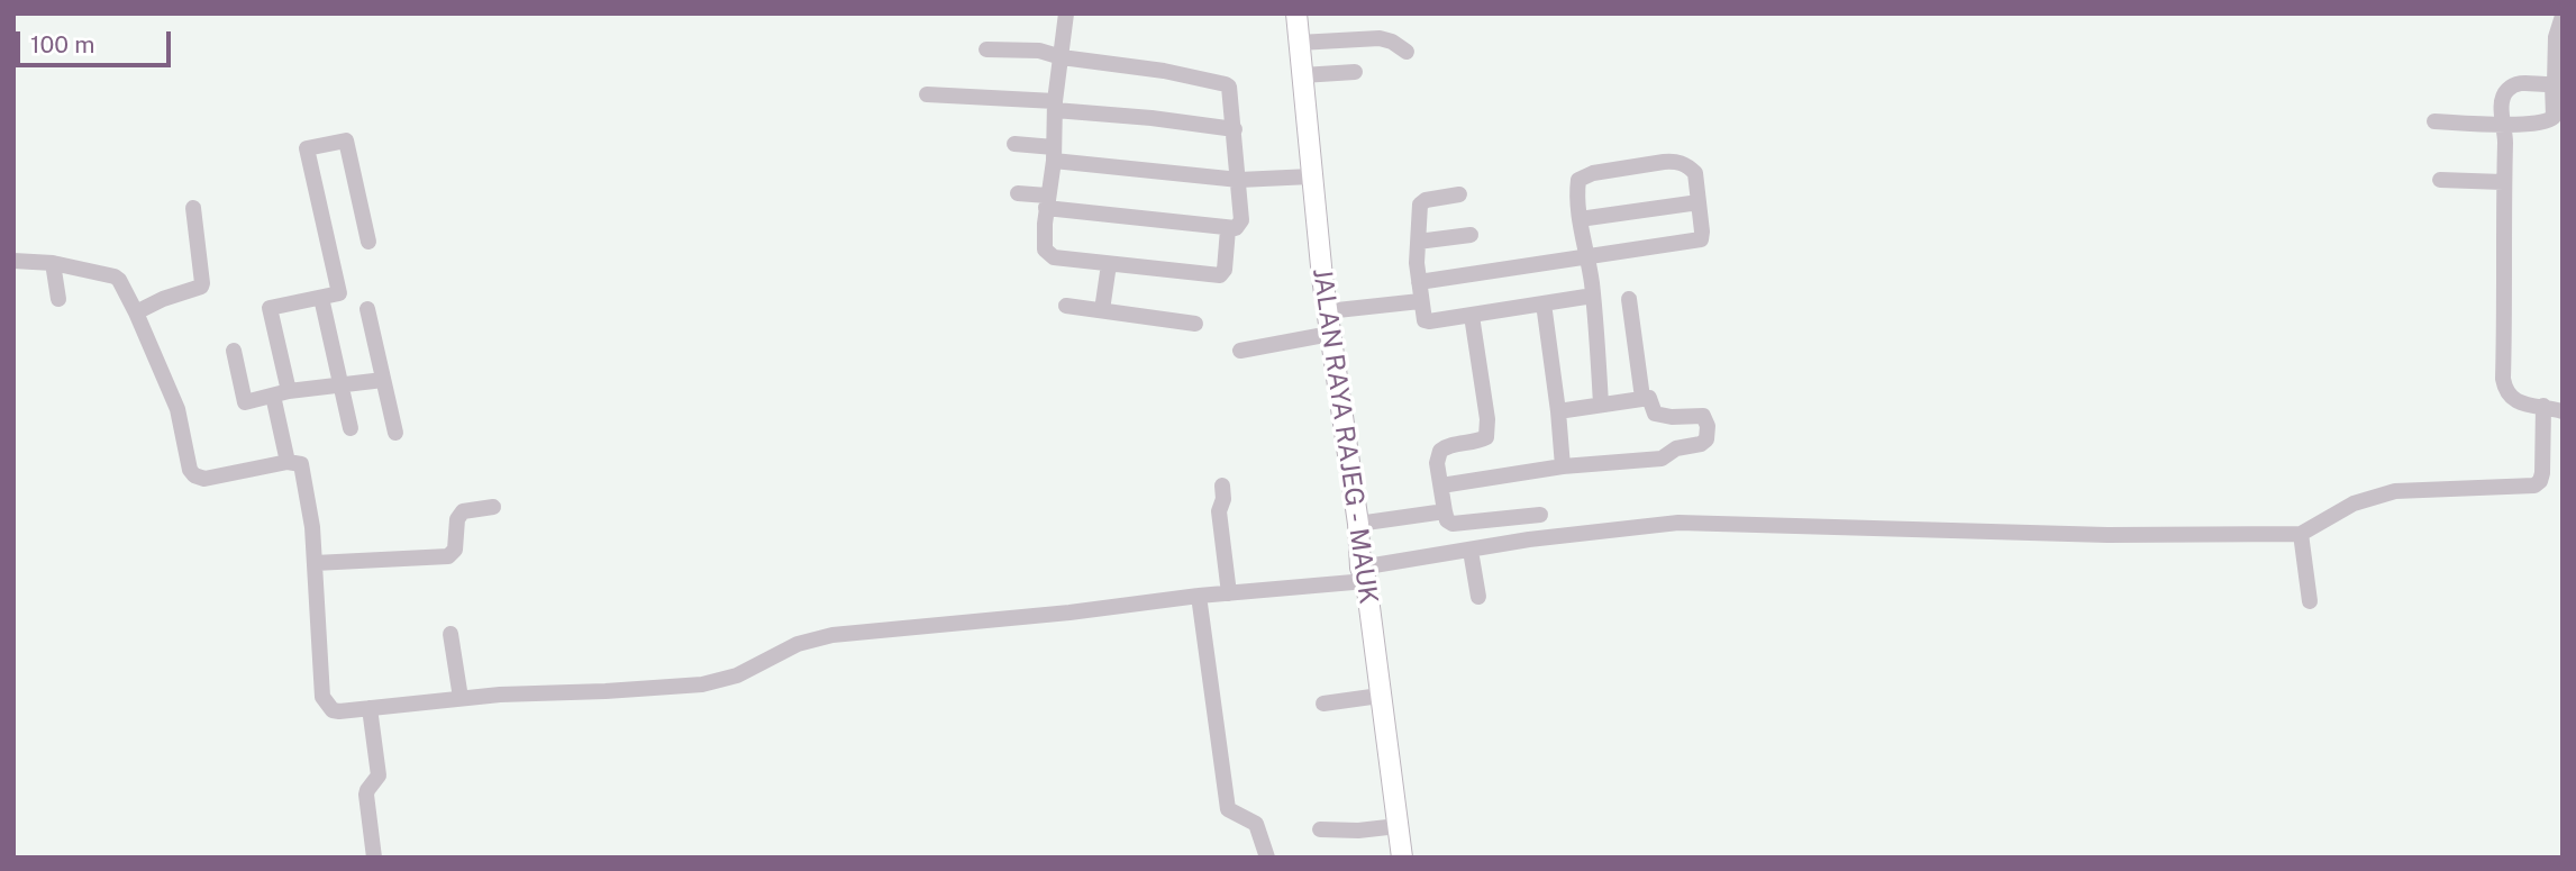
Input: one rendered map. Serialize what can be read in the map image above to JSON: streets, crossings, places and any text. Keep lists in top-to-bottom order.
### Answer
{
  "streets": {
    "main road": ["JALAN RAYA RAJEG - MAUK"]
  },
  "scale_bar": "100 m"
}
